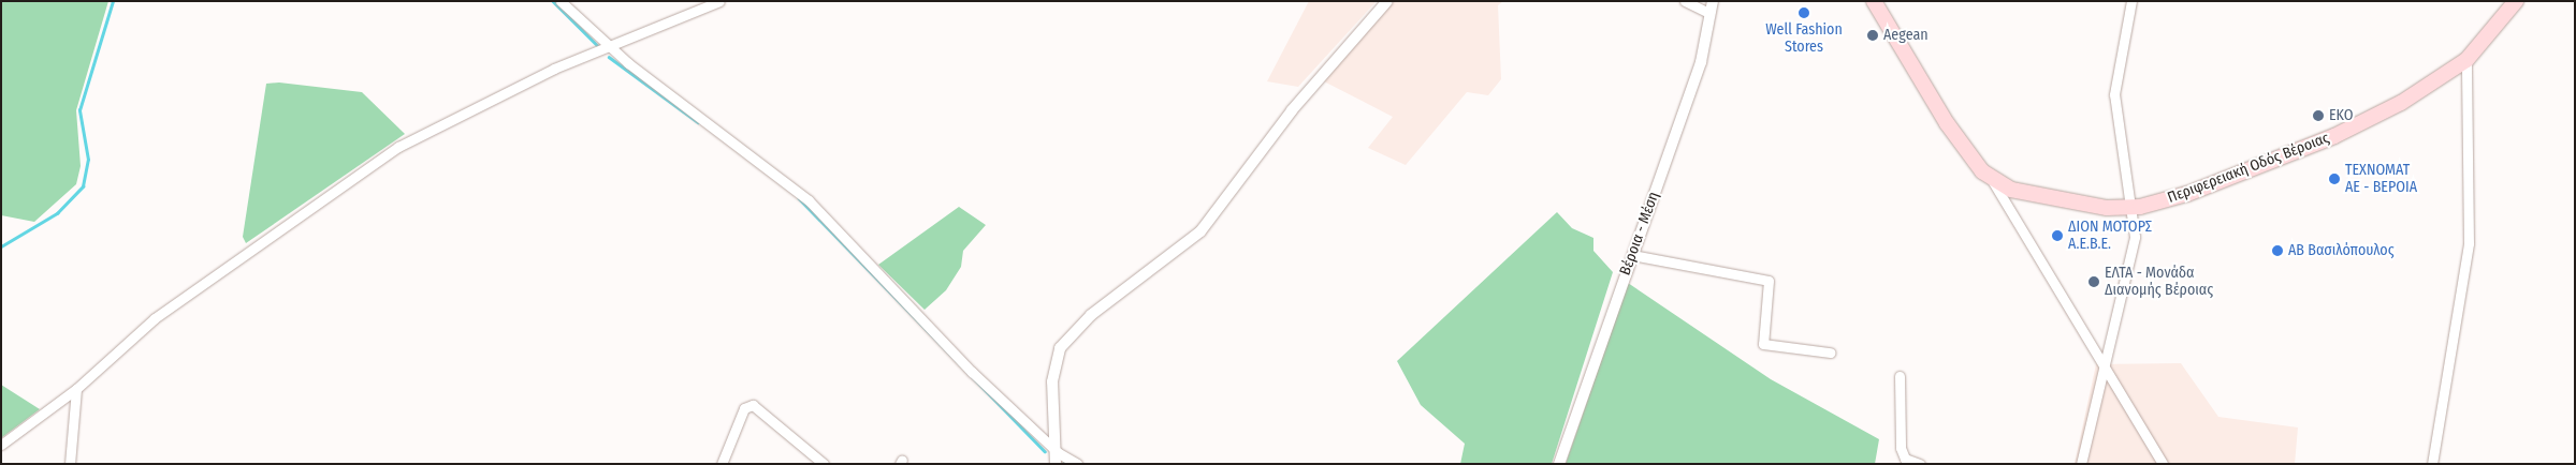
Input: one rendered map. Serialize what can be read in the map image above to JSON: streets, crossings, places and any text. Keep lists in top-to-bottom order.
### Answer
{
  "streets": {
    "main road": ["Περιφερειακή Οδός Βέροιας"],
    "street": ["Βέροια - Μέση"]
  },
  "places": [
    "Well Fashion Stores",
    "Aegean",
    "EKO",
    "ΤΕΧΝΟΜΑΤ ΑΕ - ΒΕΡΟΙΑ",
    "ΔΙΟΝ ΜΟΤΟΡΣ Α.Ε.Β.Ε.",
    "ΑΒ Βασιλόπουλος",
    "ΕΛΤΑ - Μονάδα Διανομής Βέροιας"
  ]
}
